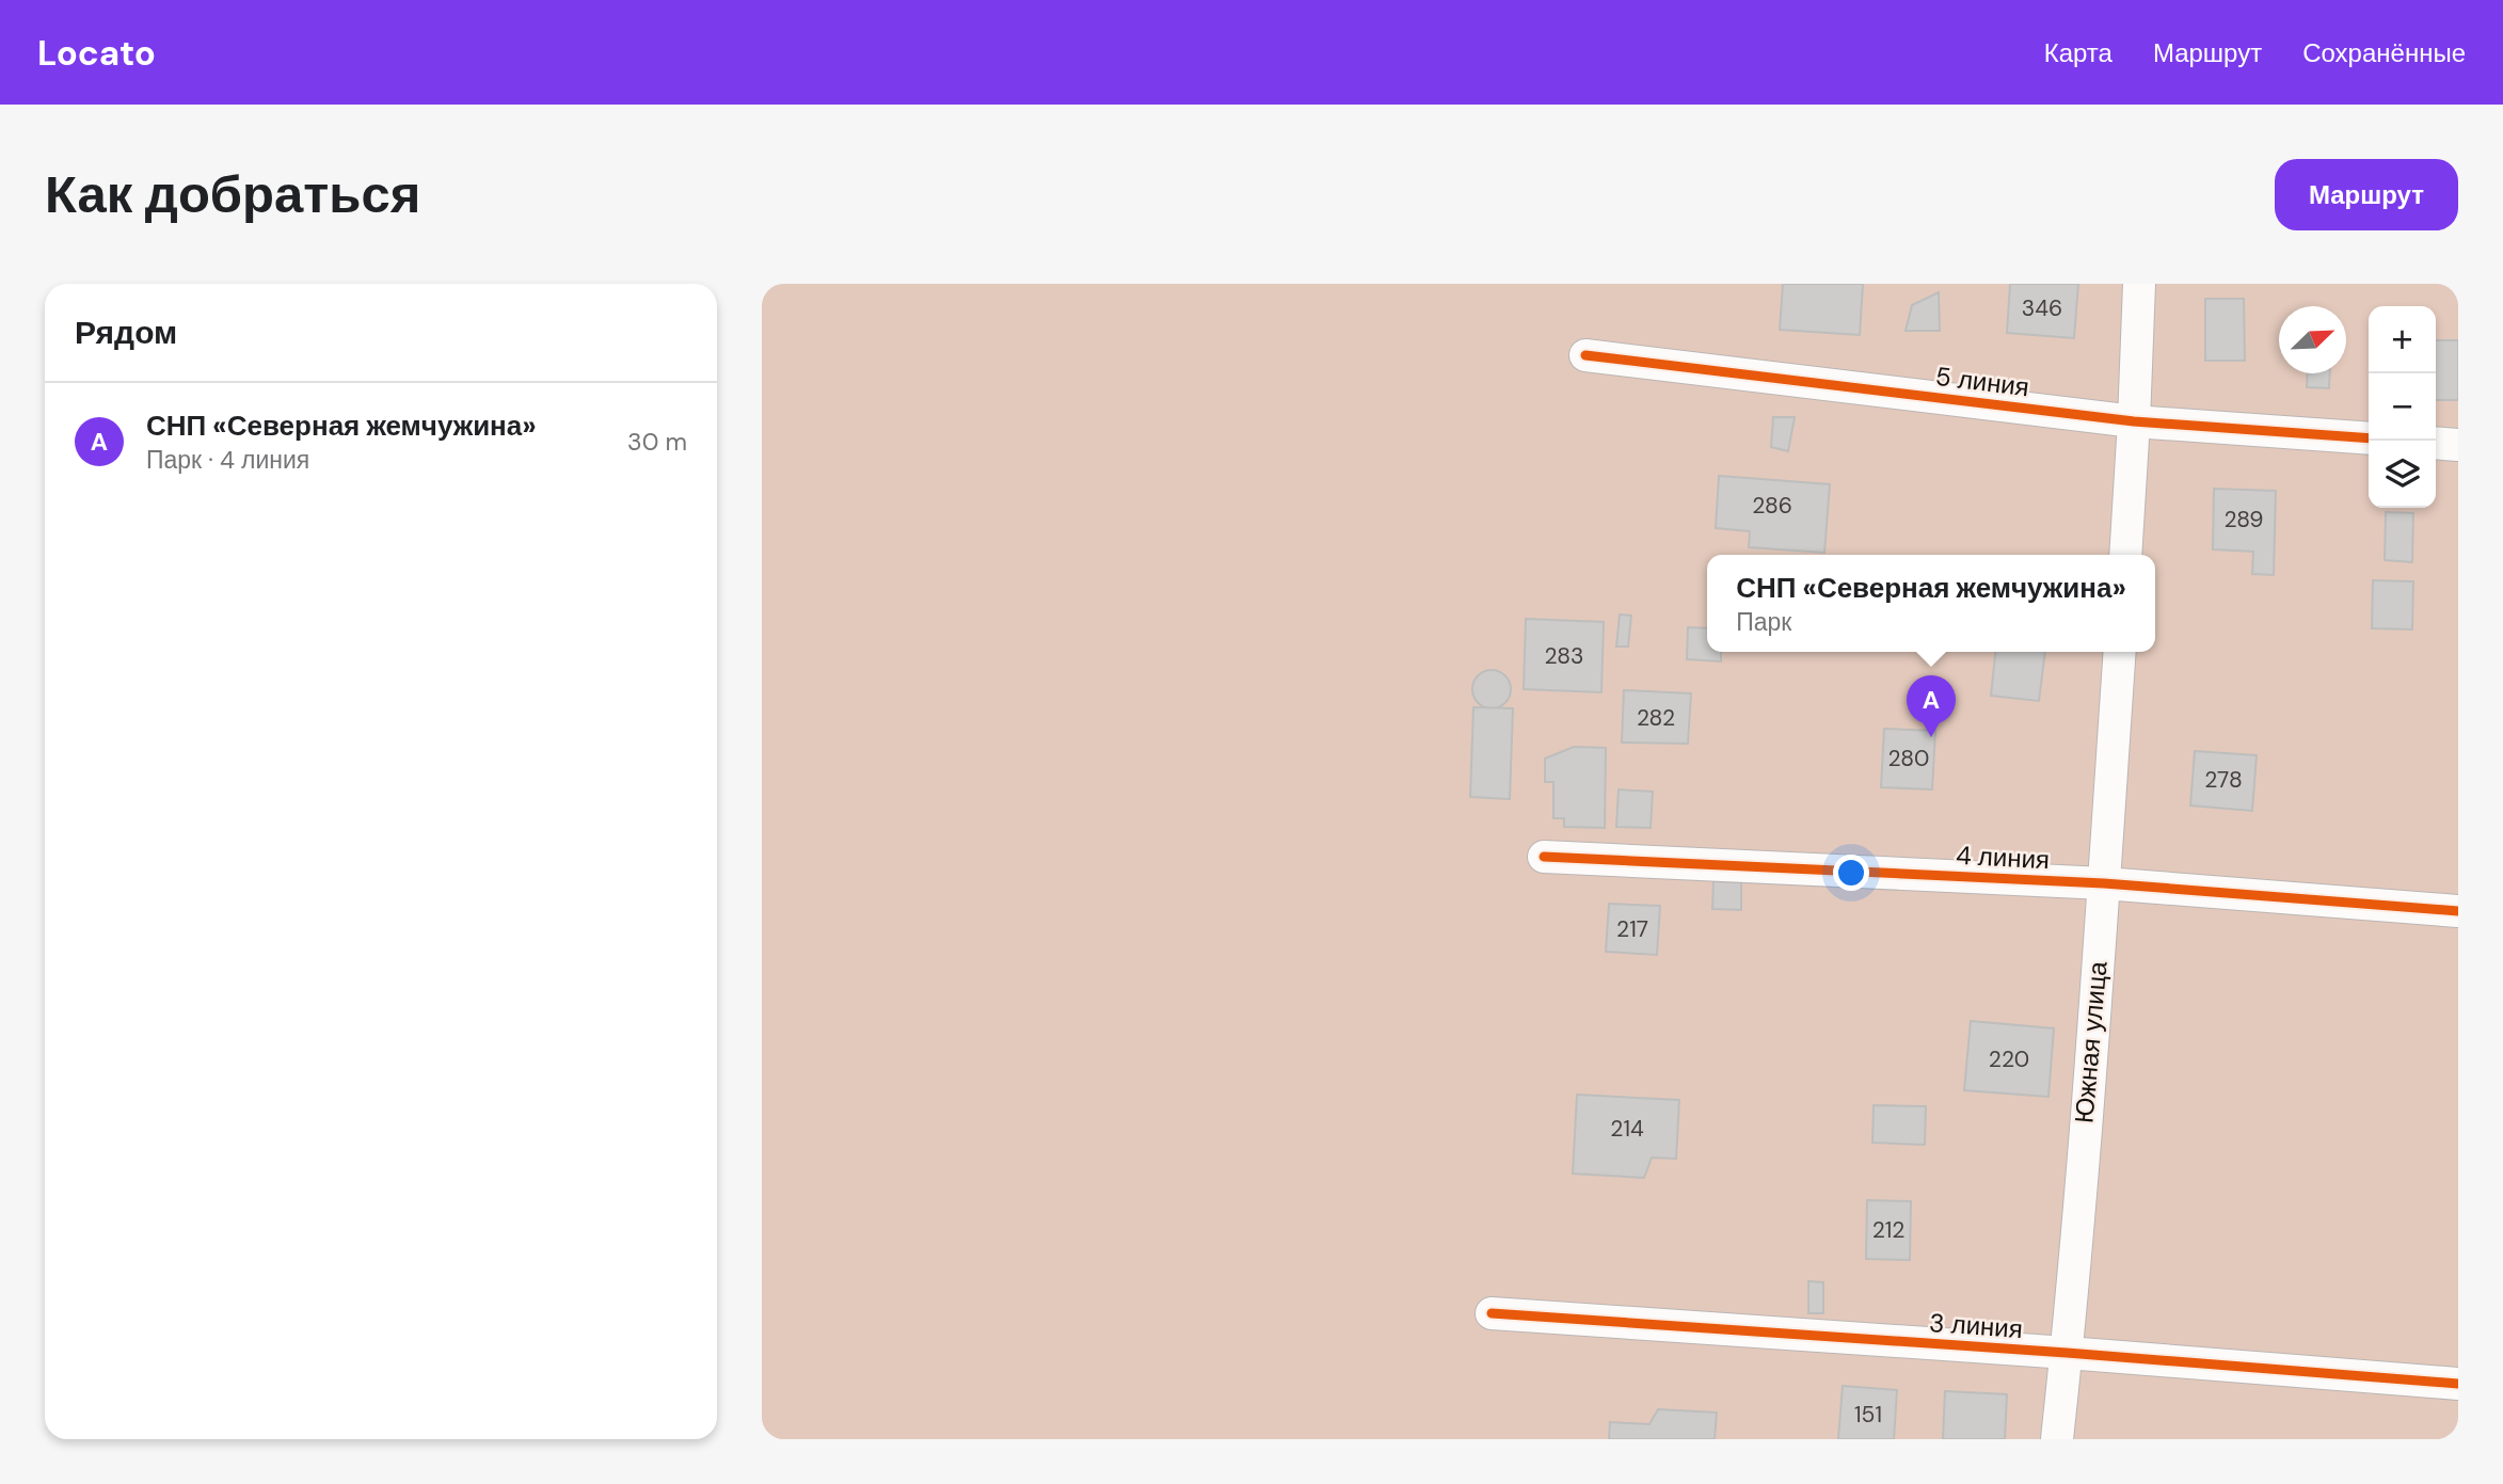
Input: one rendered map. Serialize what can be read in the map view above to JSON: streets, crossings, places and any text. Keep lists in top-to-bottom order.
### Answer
{
  "streets": {
    "street": [
      "5 линия",
      "4 линия",
      "Южная улица",
      "3 линия"
    ]
  },
  "crossings": [
    ["4 линия", "Южная улица"],
    ["Южная улица", "3 линия"]
  ],
  "house_numbers": [
    "346",
    "286",
    "289",
    "283",
    "282",
    "280",
    "278",
    "217",
    "220",
    "214",
    "212",
    "151"
  ],
  "north": "top right",
  "page": {
    "header": "Locato",
    "nav": ["Карта", "Маршрут", "Сохранённые"],
    "buttons": "Маршрут",
    "title": "Как добраться",
    "heading": "Рядом",
    "map_buttons": ["+", "−"],
    "list": [
      {
        "mark": "A",
        "name": "СНП «Северная жемчужина»",
        "note": "Парк · 4 линия",
        "value": "30 m"
      }
    ],
    "popup": ["СНП «Северная жемчужина»", "Парк"],
    "pins": "A"
  }
}
